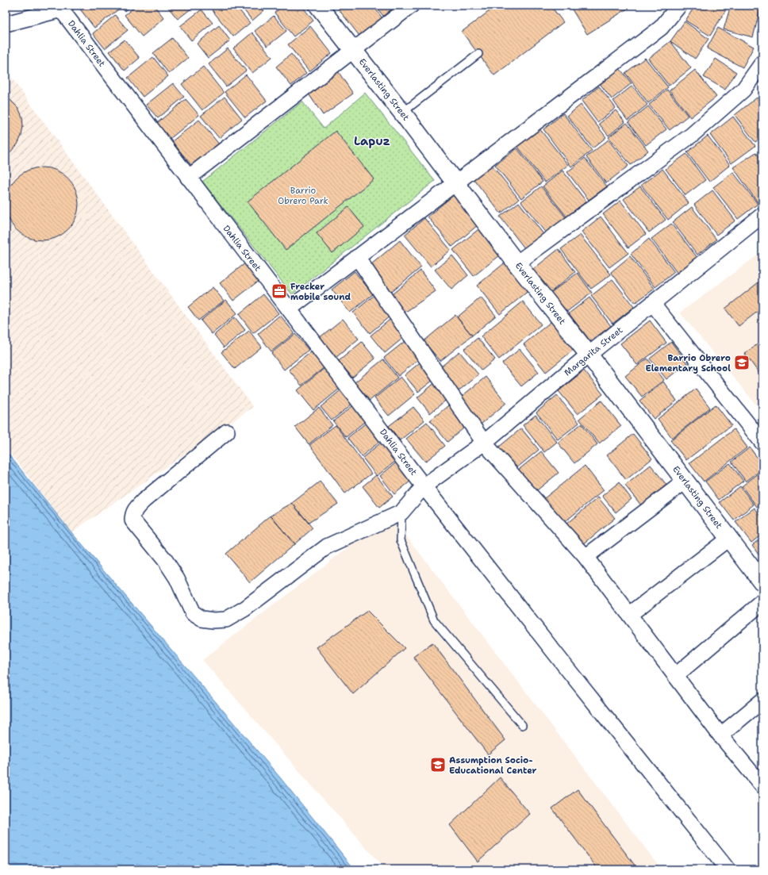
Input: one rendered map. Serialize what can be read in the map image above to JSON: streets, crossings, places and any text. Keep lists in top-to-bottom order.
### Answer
{
  "streets": {
    "street": ["Dahlia Street", "Everlasting Street", "Margarita Street"]
  },
  "crossings": [
    ["Dahlia Street", "Margarita Street"],
    ["Everlasting Street", "Margarita Street"]
  ],
  "districts": ["Lapuz"],
  "parks": ["Barrio Obrero Park"],
  "places": {
    "office": ["Frecker mobile sound"],
    "school or university": ["Barrio Obrero Elementary School", "Assumption Socio- Educational Center"]
  }
}
